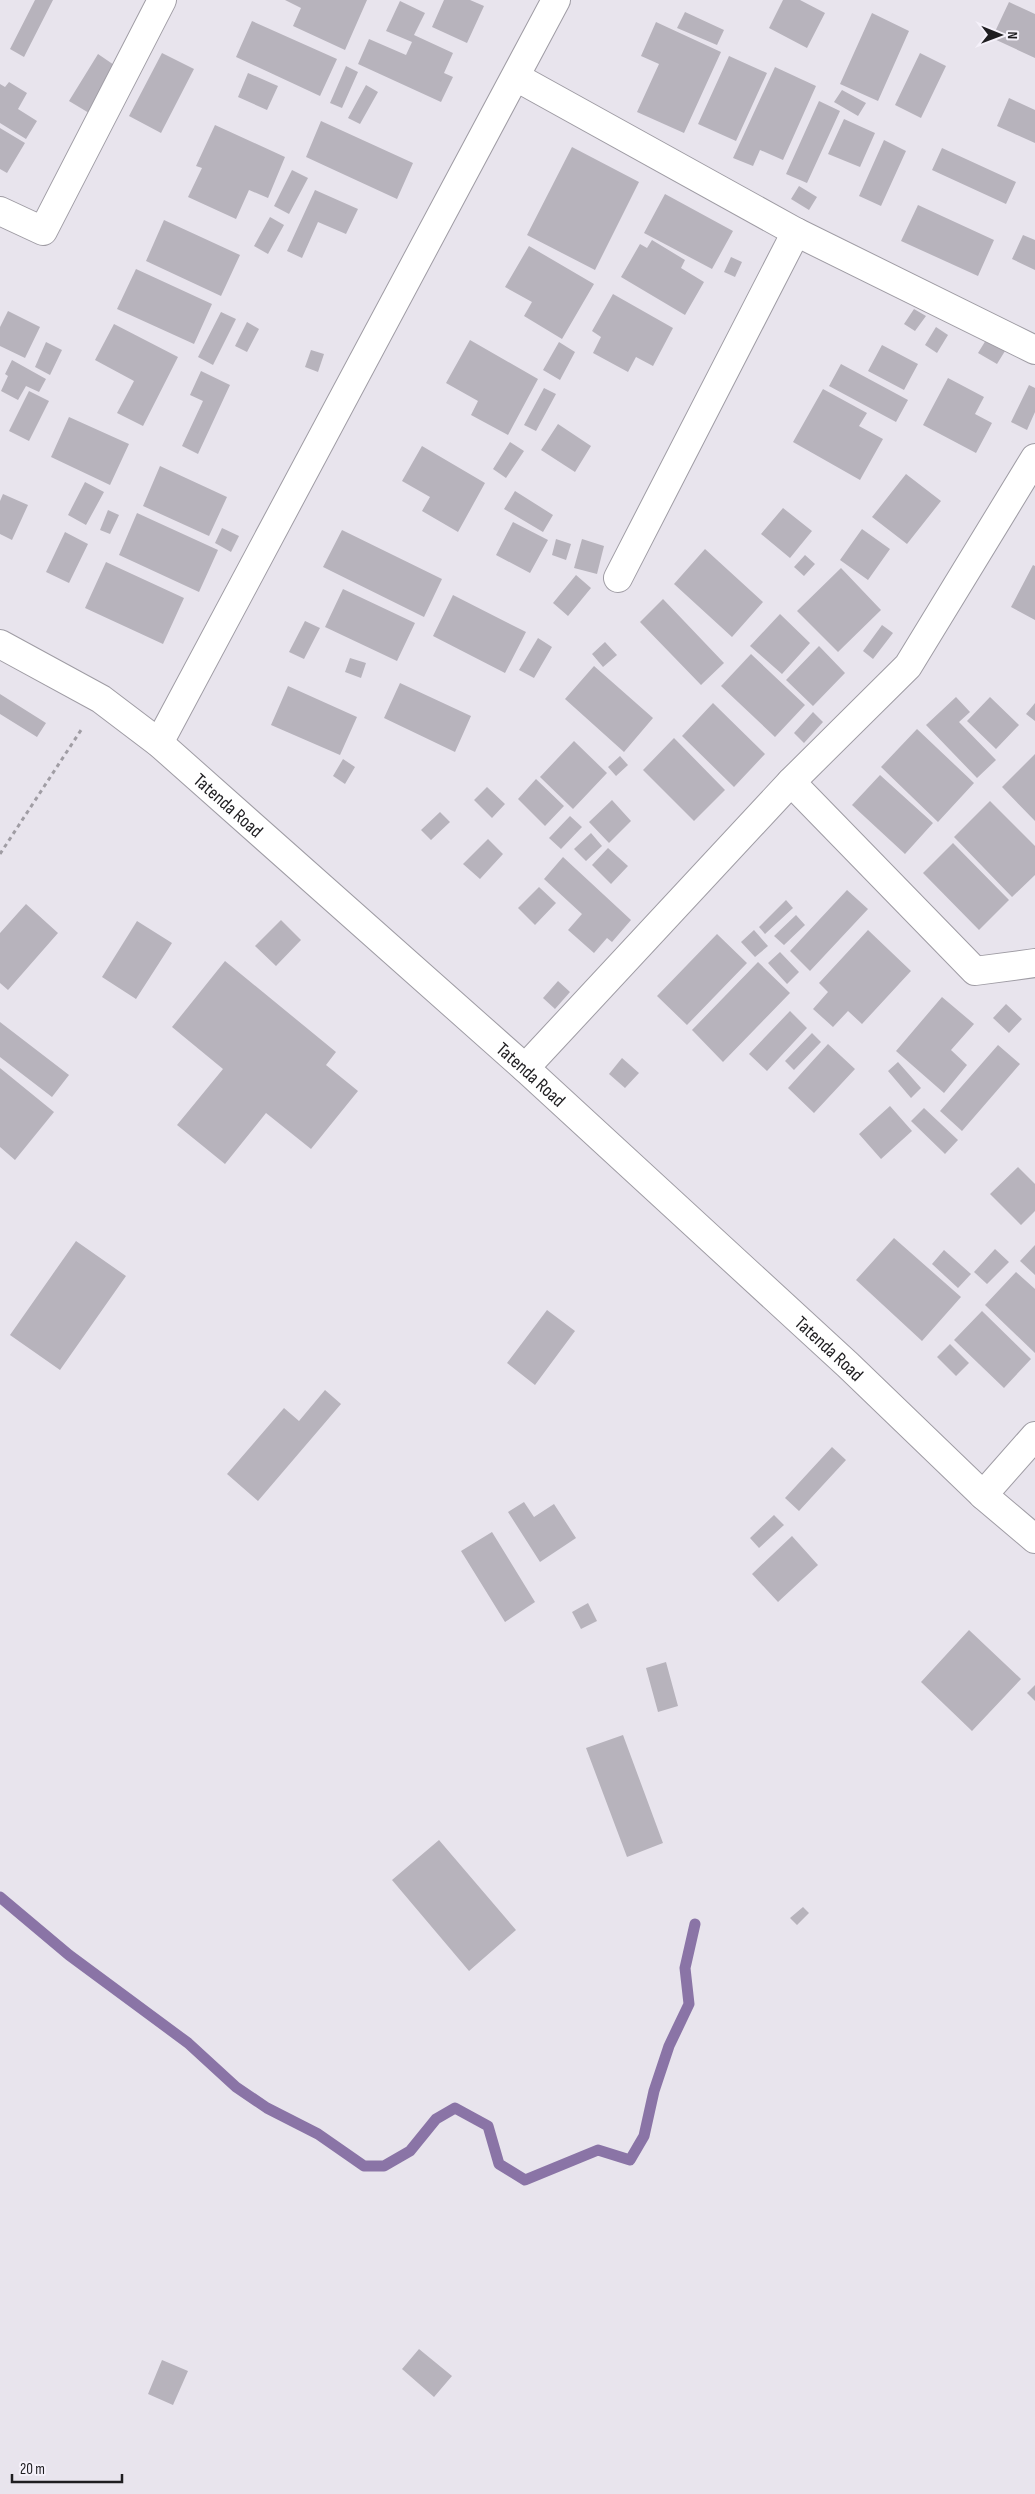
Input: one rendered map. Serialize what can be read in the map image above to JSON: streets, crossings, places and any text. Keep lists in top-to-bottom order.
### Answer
{
  "streets": {
    "street": ["Tatenda Road"]
  },
  "scale_bar": "20 m",
  "north": "right"
}
